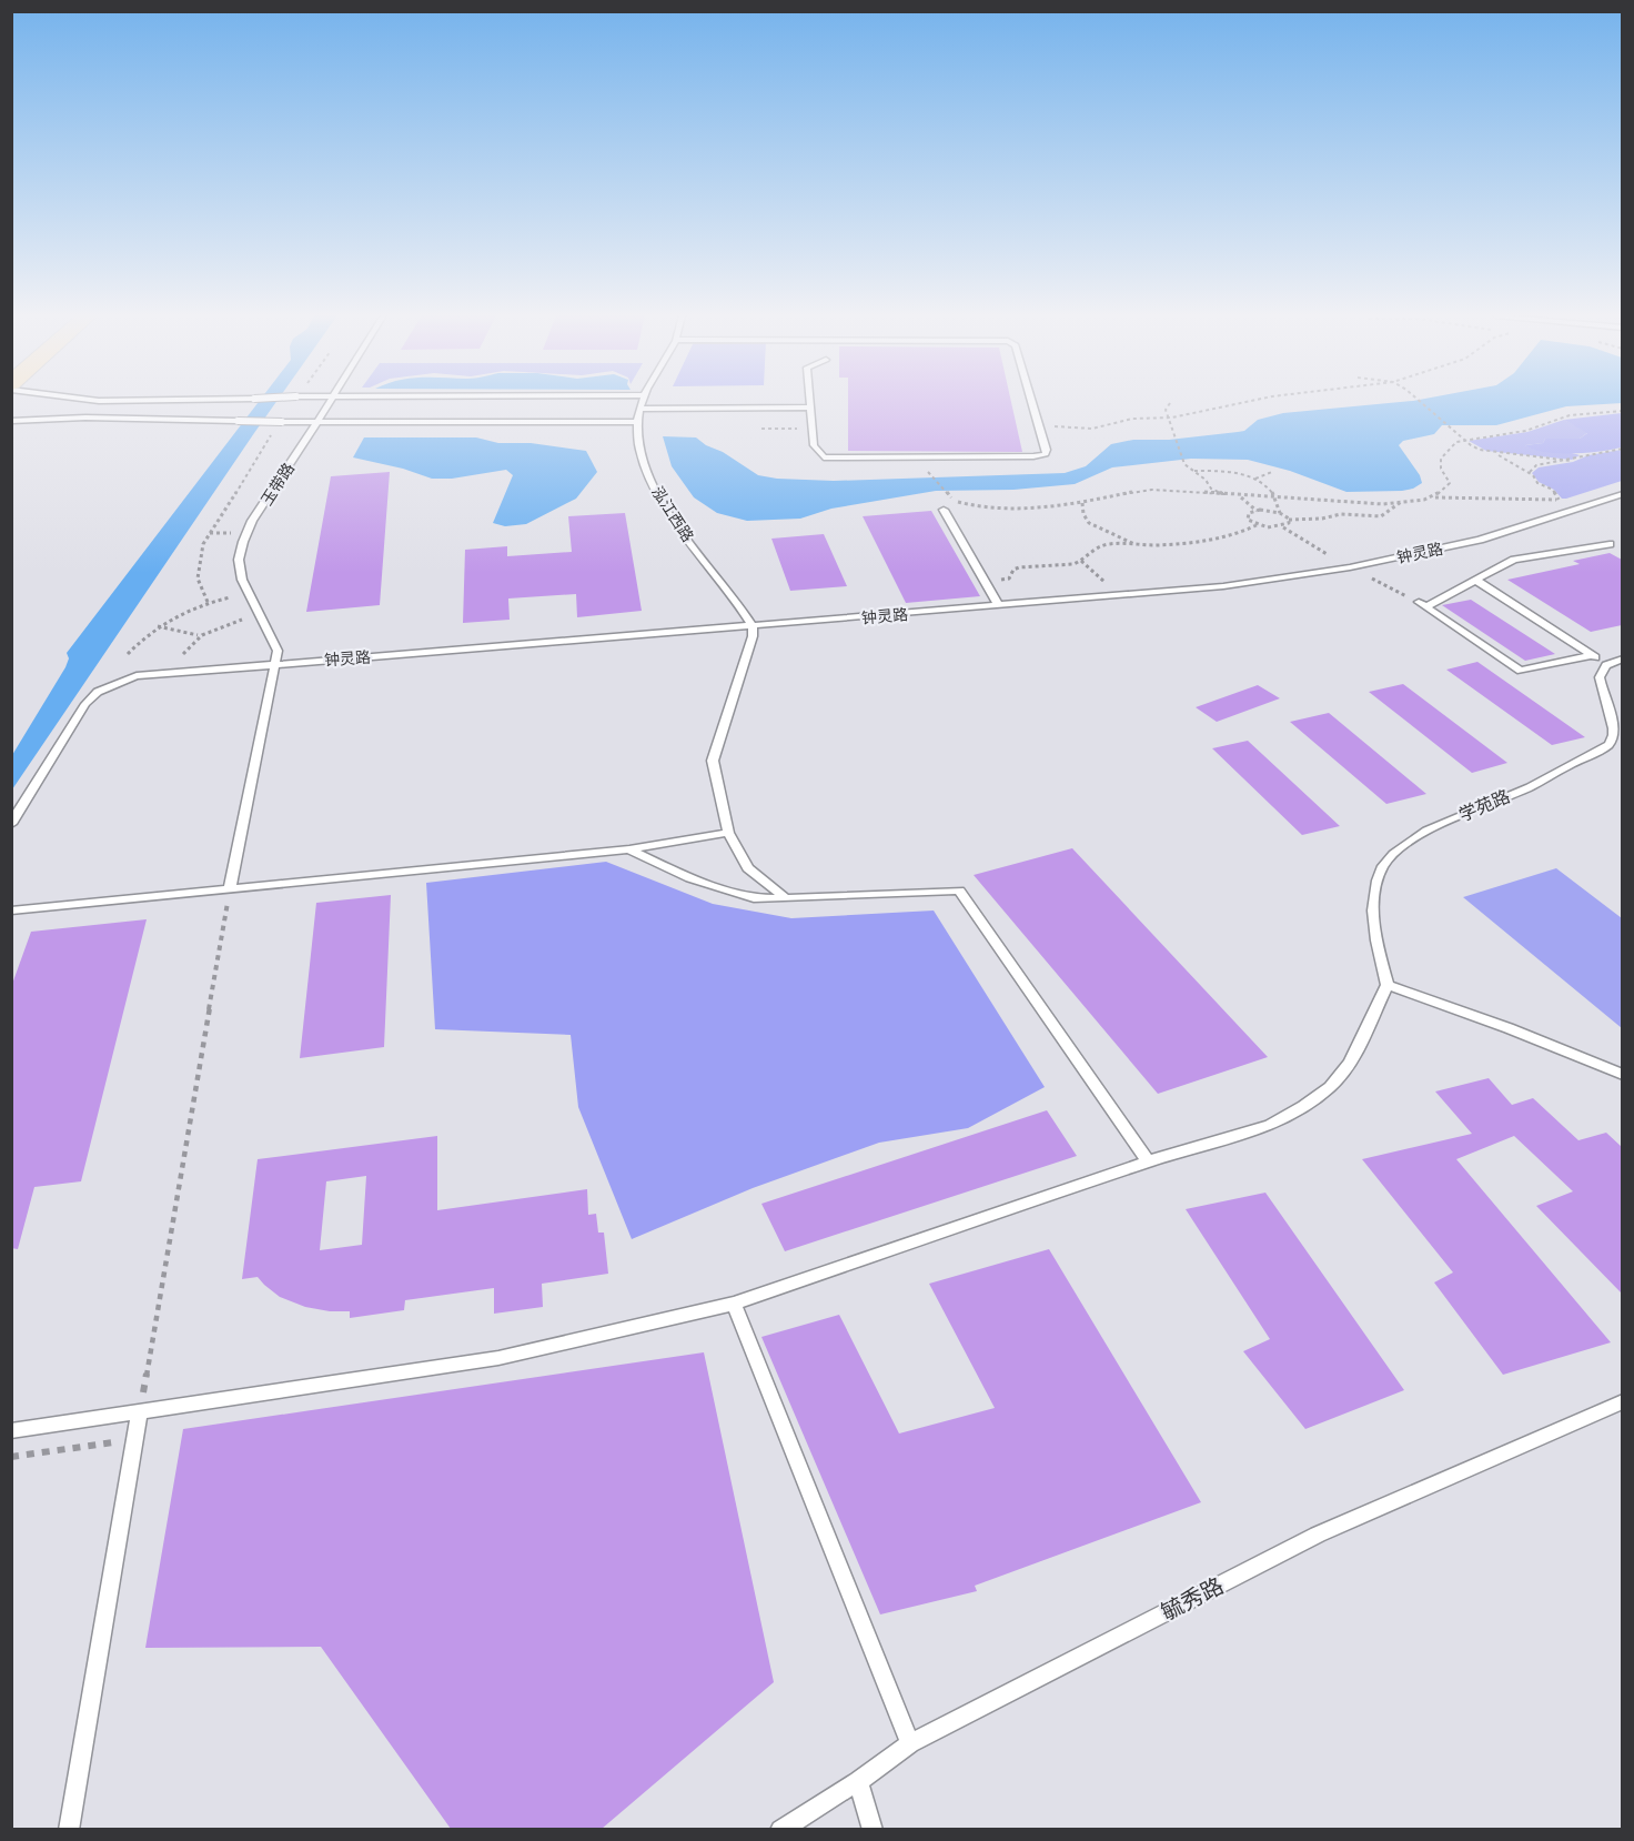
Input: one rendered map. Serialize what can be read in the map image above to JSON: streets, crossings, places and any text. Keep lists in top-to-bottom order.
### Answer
{
  "streets": {
    "lane": [
      "玉带路",
      "泓江西路",
      "钟灵路",
      "学苑路",
      "毓秀路"
    ]
  },
  "crossings": [
    ["玉带路", "钟灵路"],
    ["泓江西路", "钟灵路"]
  ]
}
